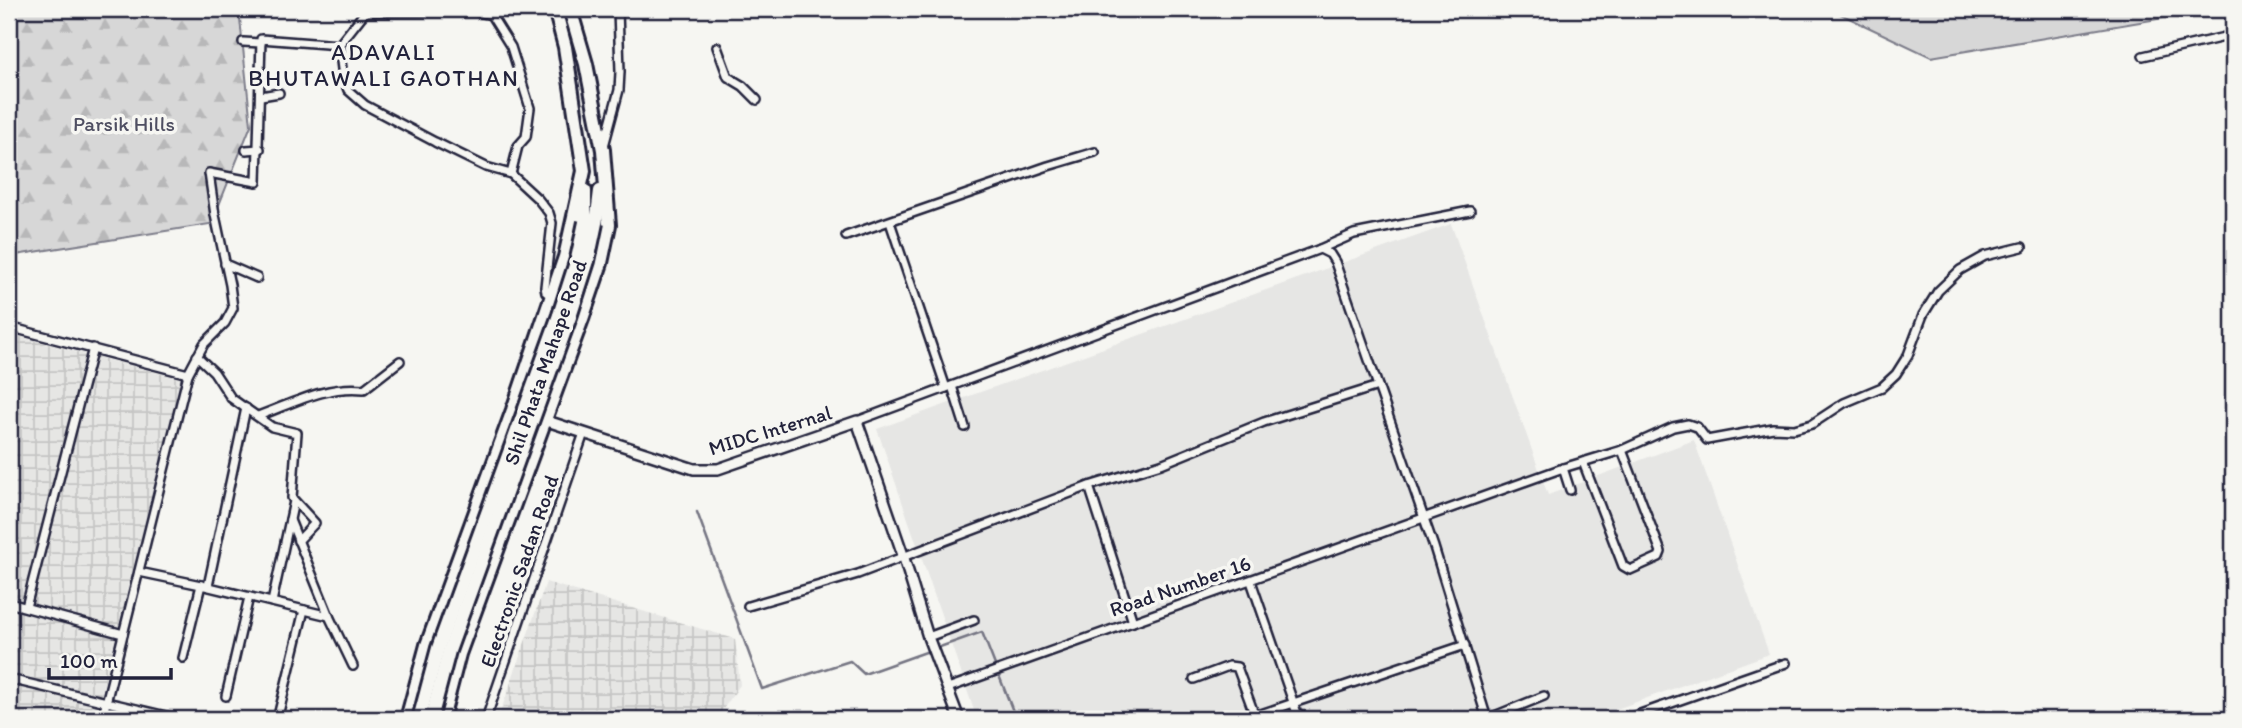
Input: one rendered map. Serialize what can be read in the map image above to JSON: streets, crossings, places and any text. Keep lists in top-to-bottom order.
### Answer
{
  "streets": {
    "main road": ["Shil Phata Mahape Road"],
    "street": ["MIDC Internal", "Electronic Sadan Road", "Road Number 16"]
  },
  "crossings": [
    ["Shil Phata Mahape Road", "MIDC Internal"],
    ["MIDC Internal", "Electronic Sadan Road"],
    ["MIDC Internal", "Road Number 16"]
  ],
  "districts": ["ADAVALI BHUTAWALI GAOTHAN"],
  "parks": ["Parsik Hills"],
  "scale_bar": "100 m"
}
